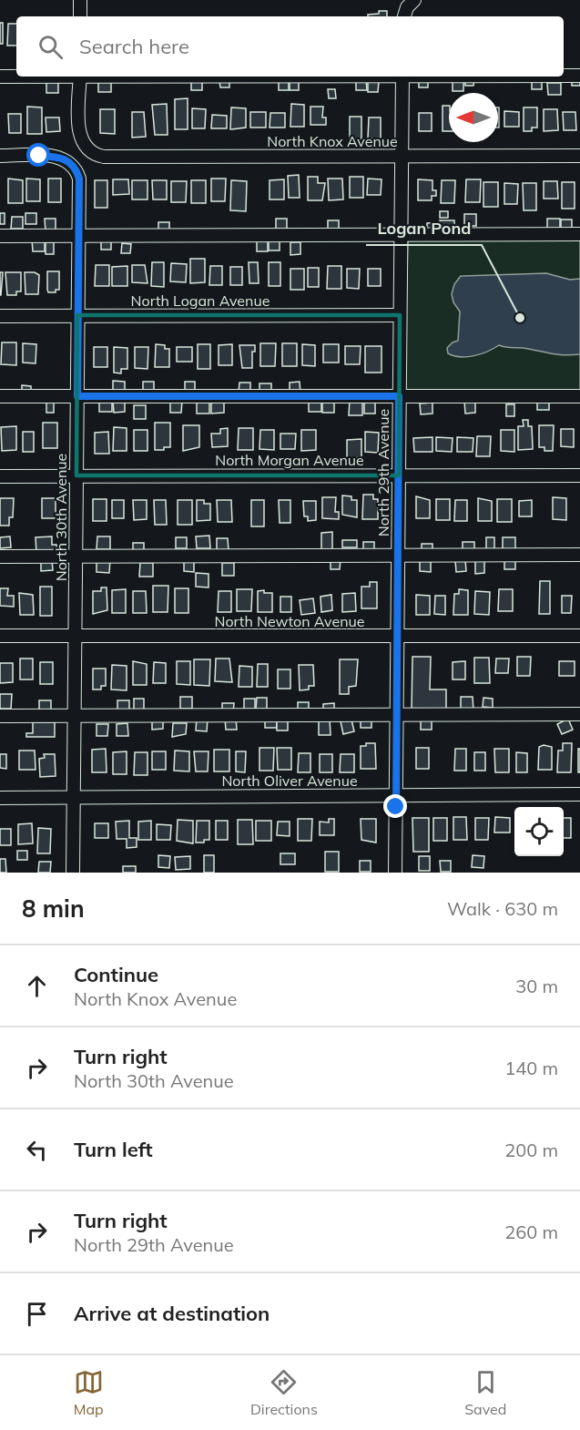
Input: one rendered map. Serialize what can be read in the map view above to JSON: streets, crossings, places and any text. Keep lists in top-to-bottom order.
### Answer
{
  "streets": {
    "street": [
      "North Knox Avenue",
      "North Logan Avenue",
      "North Morgan Avenue",
      "North 29th Avenue",
      "North 30th Avenue",
      "North Newton Avenue",
      "North Oliver Avenue"
    ]
  },
  "crossings": [
    ["North Knox Avenue", "North 29th Avenue"],
    ["North Logan Avenue", "North 29th Avenue"],
    ["North Logan Avenue", "North 30th Avenue"],
    ["North Morgan Avenue", "North 29th Avenue"],
    ["North Morgan Avenue", "North 30th Avenue"],
    ["North 29th Avenue", "North Newton Avenue"],
    ["North 29th Avenue", "North Oliver Avenue"],
    ["North 30th Avenue", "North Newton Avenue"],
    ["North 30th Avenue", "North Oliver Avenue"]
  ],
  "places": ["Logan Pond"],
  "north": "left",
  "page": {
    "search": "Search here",
    "heading": ["8 min", "Walk · 630 m"],
    "list": [
      ["Continue", "North Knox Avenue", "30 m"],
      ["Turn right", "North 30th Avenue", "140 m"],
      ["Turn left", "200 m"],
      ["Turn right", "North 29th Avenue", "260 m"],
      "Arrive at destination"
    ],
    "nav": ["Map", "Directions", "Saved"]
  }
}
